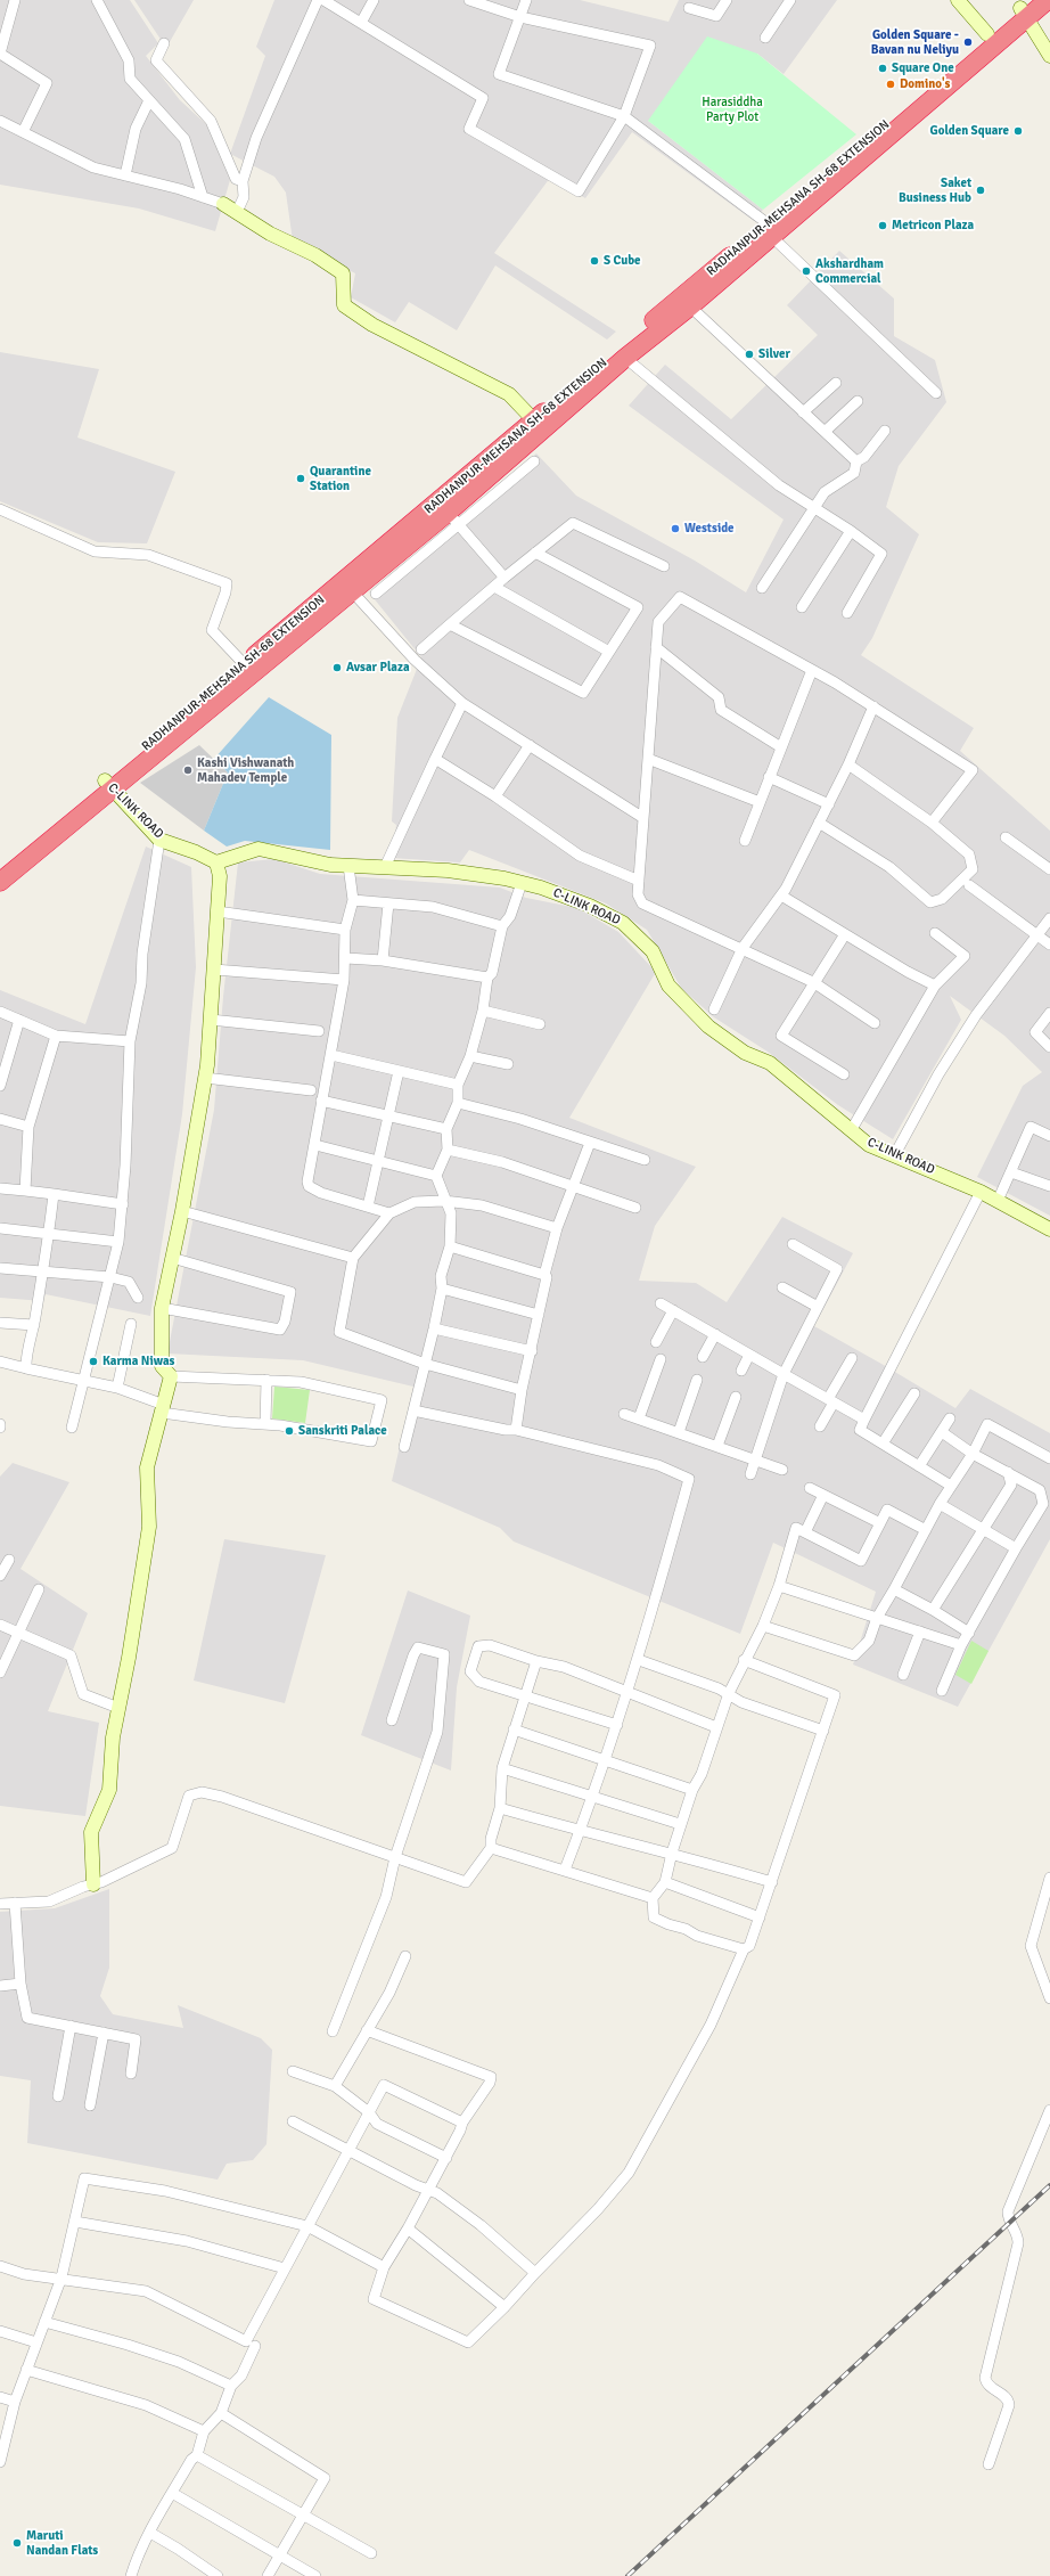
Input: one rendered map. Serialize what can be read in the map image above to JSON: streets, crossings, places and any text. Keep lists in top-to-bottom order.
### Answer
{
  "streets": {
    "highway": ["RADHANPUR-MEHSANA SH-68 EXTENSION"],
    "street": ["C-LINK ROAD"]
  },
  "crossings": [
    ["RADHANPUR-MEHSANA SH-68 EXTENSION", "C-LINK ROAD"]
  ],
  "parks": ["Harasiddha Party Plot"],
  "places": [
    "Golden Square - Bavan nu Neliyu",
    "Square One",
    "Domino's",
    "Golden Square",
    "Saket Business Hub",
    "Metricon Plaza",
    "S Cube",
    "Akshardham Commercial",
    "Silver",
    "Quarantine Station",
    "Westside",
    "Avsar Plaza",
    "Kashi Vishwanath Mahadev Temple",
    "Karma Niwas",
    "Sanskriti Palace",
    "Maruti Nandan Flats"
  ]
}
